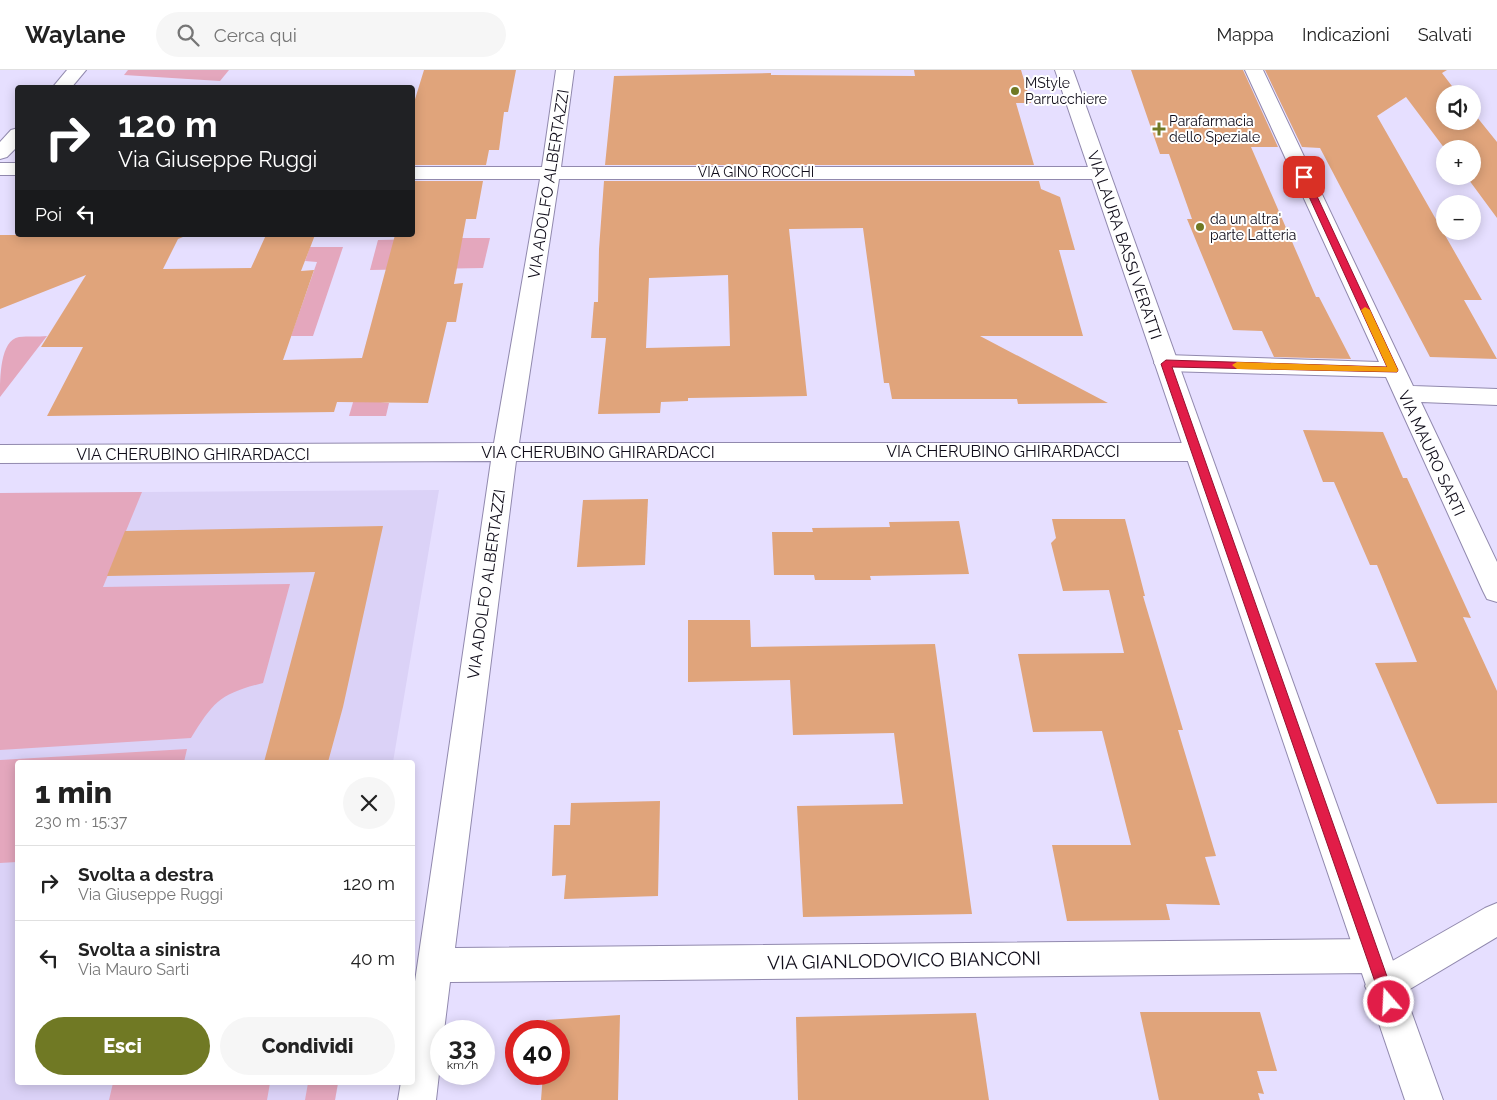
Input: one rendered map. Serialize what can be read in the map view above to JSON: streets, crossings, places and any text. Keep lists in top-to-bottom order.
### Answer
{
  "streets": {
    "street": [
      "VIA GINO ROCCHI",
      "VIA ADOLFO ALBERTAZZI",
      "VIA LAURA BASSI VERATTI",
      "VIA CHERUBINO GHIRARDACCI",
      "VIA MAURO SARTI",
      "VIA GIANLODOVICO BIANCONI"
    ]
  },
  "crossings": [
    ["VIA GINO ROCCHI", "VIA ADOLFO ALBERTAZZI"],
    ["VIA GINO ROCCHI", "VIA LAURA BASSI VERATTI"],
    ["VIA ADOLFO ALBERTAZZI", "VIA CHERUBINO GHIRARDACCI"],
    ["VIA ADOLFO ALBERTAZZI", "VIA GIANLODOVICO BIANCONI"],
    ["VIA LAURA BASSI VERATTI", "VIA CHERUBINO GHIRARDACCI"],
    ["VIA LAURA BASSI VERATTI", "VIA GIANLODOVICO BIANCONI"]
  ],
  "places": {
    "other": ["MStyle Parrucchiere", "da un altra' parte Latteria"],
    "health": ["Parafarmacia dello Speziale"]
  },
  "page": {
    "header": "Waylane",
    "search": "Cerca qui",
    "nav": ["Mappa", "Indicazioni", "Salvati"],
    "map_buttons": ["+", "−"],
    "turn": ["120 m", "Via Giuseppe Ruggi"],
    "then": "Poi",
    "heading": ["1 min", "230 m · 15:37"],
    "list": [
      {
        "name": "Svolta a destra",
        "note": "Via Giuseppe Ruggi",
        "value": "120 m"
      },
      {
        "name": "Svolta a sinistra",
        "note": "Via Mauro Sarti",
        "value": "40 m"
      }
    ],
    "buttons": ["Esci", "Condividi"],
    "speed": "33 km/h",
    "limit": "40"
  }
}
